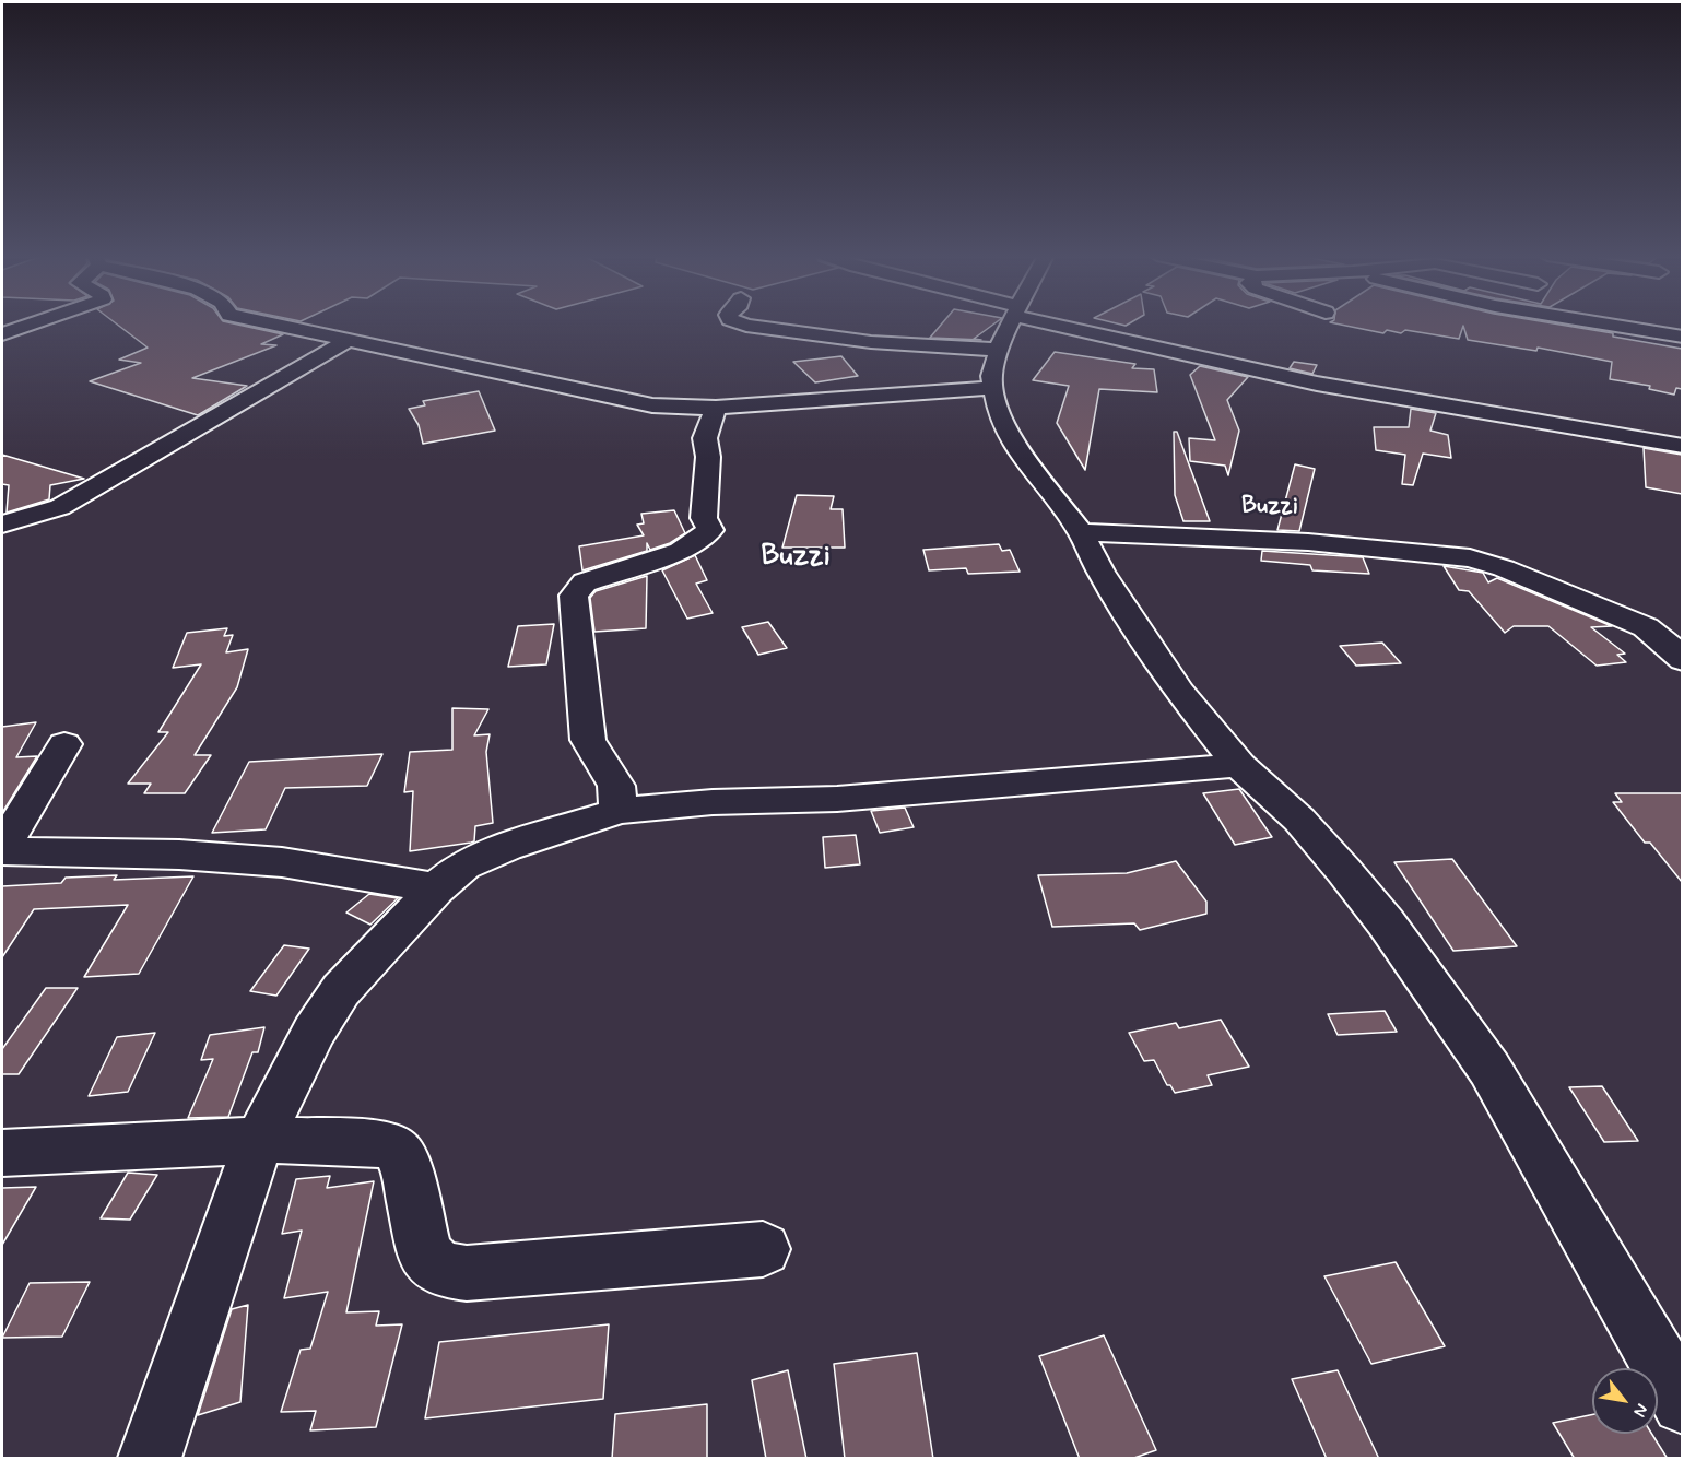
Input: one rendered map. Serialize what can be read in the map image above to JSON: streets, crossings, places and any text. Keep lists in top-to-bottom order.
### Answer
{
  "districts": ["Buzzi", "Buzzi"],
  "north": "bottom right"
}
